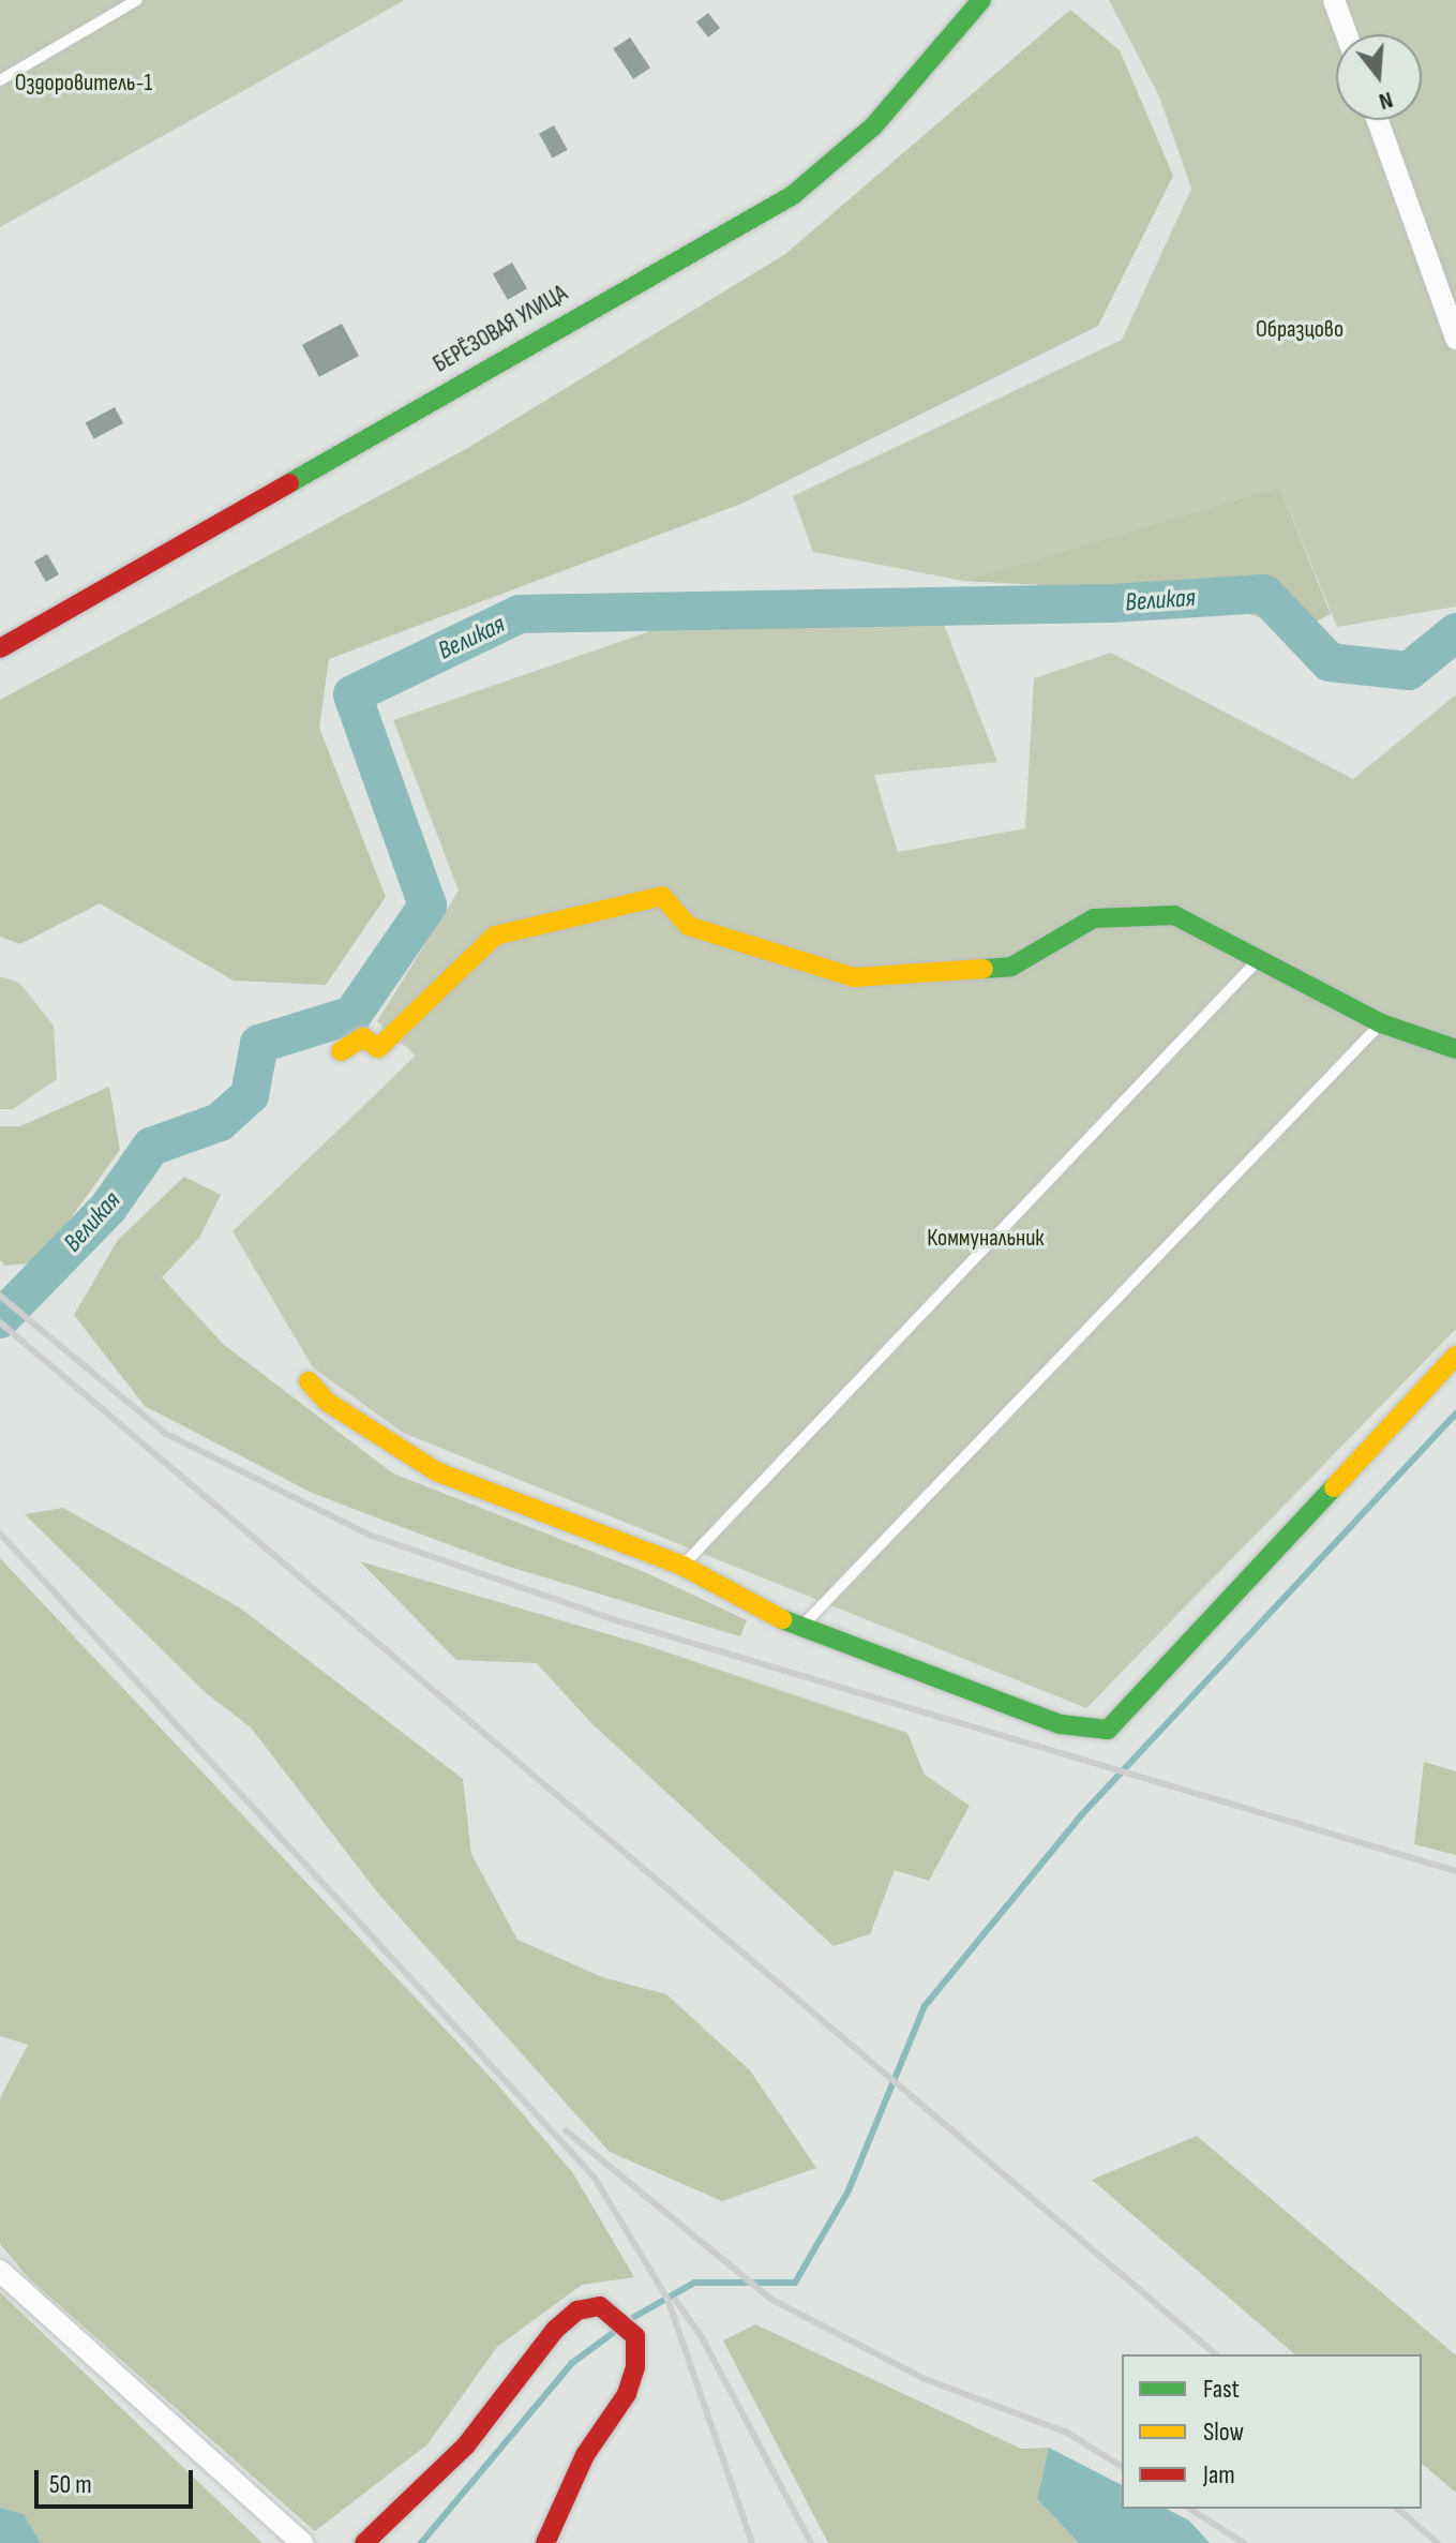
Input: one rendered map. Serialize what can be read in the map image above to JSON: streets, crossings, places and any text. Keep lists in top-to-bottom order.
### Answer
{
  "streets": {
    "street": ["БЕРЁЗОВАЯ УЛИЦА"]
  },
  "water": ["Великая"],
  "parks": ["Оздоровитель-1", "Образцово", "Коммунальник"],
  "legend": ["Fast", "Slow", "Jam"],
  "scale_bar": "50 m",
  "north": "bottom"
}
